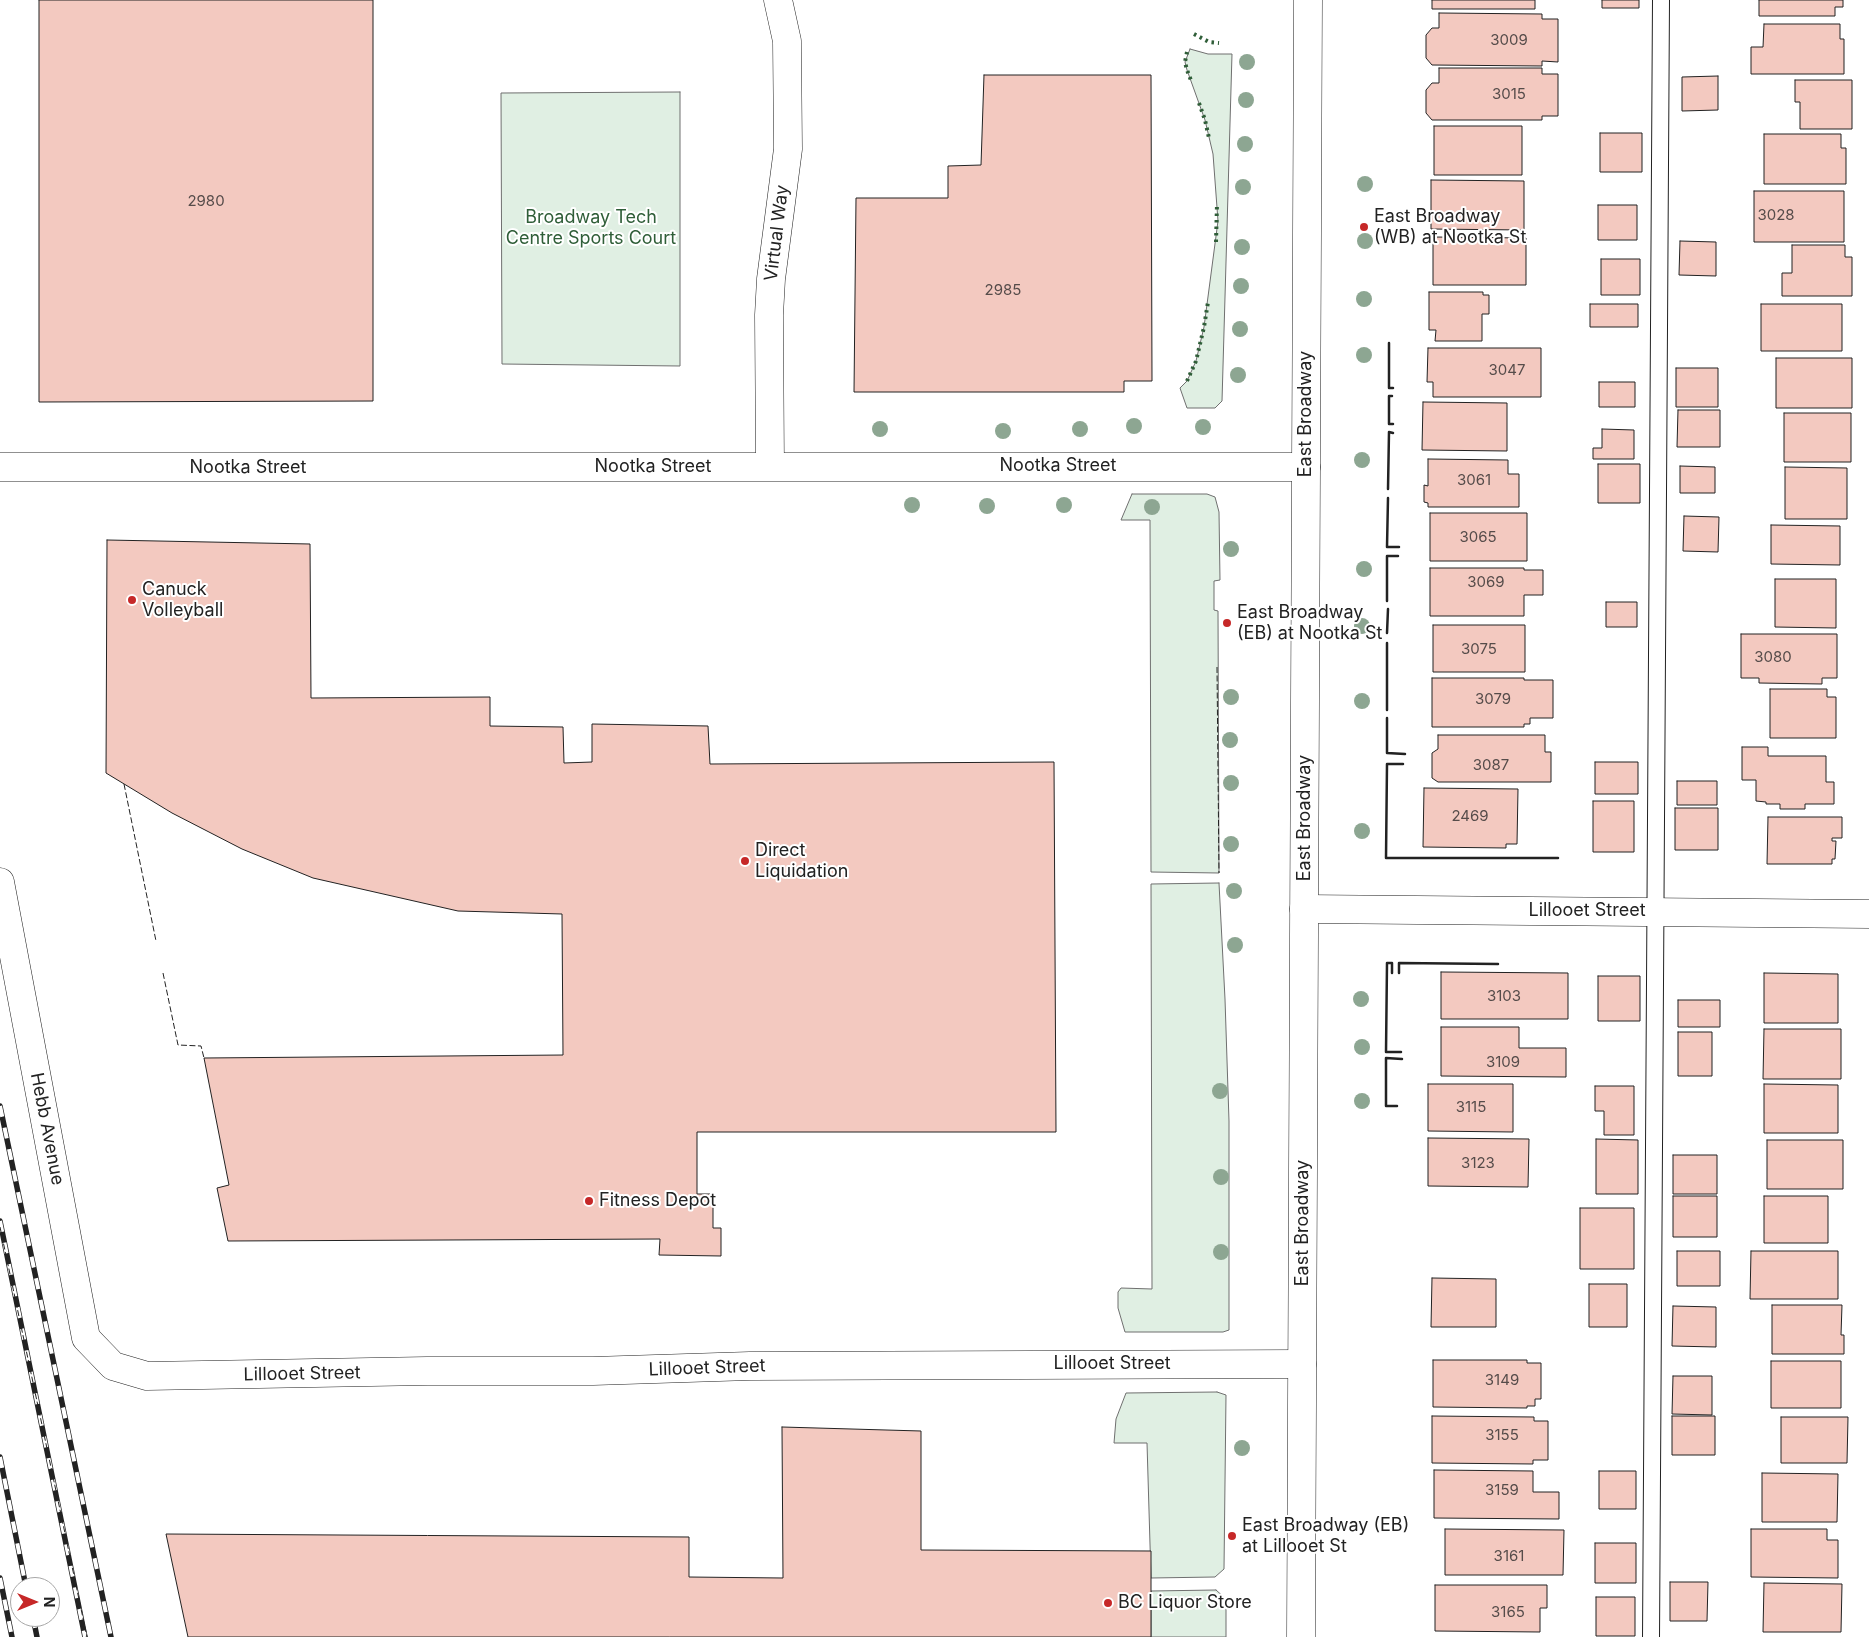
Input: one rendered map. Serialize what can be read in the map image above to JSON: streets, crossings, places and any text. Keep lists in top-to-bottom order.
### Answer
{
  "streets": {
    "street": [
      "Virtual Way",
      "East Broadway",
      "Nootka Street",
      "Lillooet Street",
      "Hebb Avenue"
    ]
  },
  "crossings": [
    ["Virtual Way", "Nootka Street"],
    ["East Broadway", "Nootka Street"],
    ["East Broadway", "Lillooet Street"],
    ["Lillooet Street", "Hebb Avenue"]
  ],
  "parks": ["Broadway Tech Centre Sports Court"],
  "places": [
    "East Broadway (WB) at Nootka St",
    "Canuck Volleyball",
    "East Broadway (EB) at Nootka St",
    "Direct Liquidation",
    "Fitness Depot",
    "East Broadway (EB) at Lillooet St",
    "BC Liquor Store"
  ],
  "house_numbers": [
    "3009",
    "3015",
    "2980",
    "3028",
    "2985",
    "3047",
    "3061",
    "3065",
    "3069",
    "3075",
    "3080",
    "3079",
    "3087",
    "2469",
    "3103",
    "3109",
    "3115",
    "3123",
    "3149",
    "3155",
    "3159",
    "3161",
    "3165"
  ],
  "north": "right"
}
